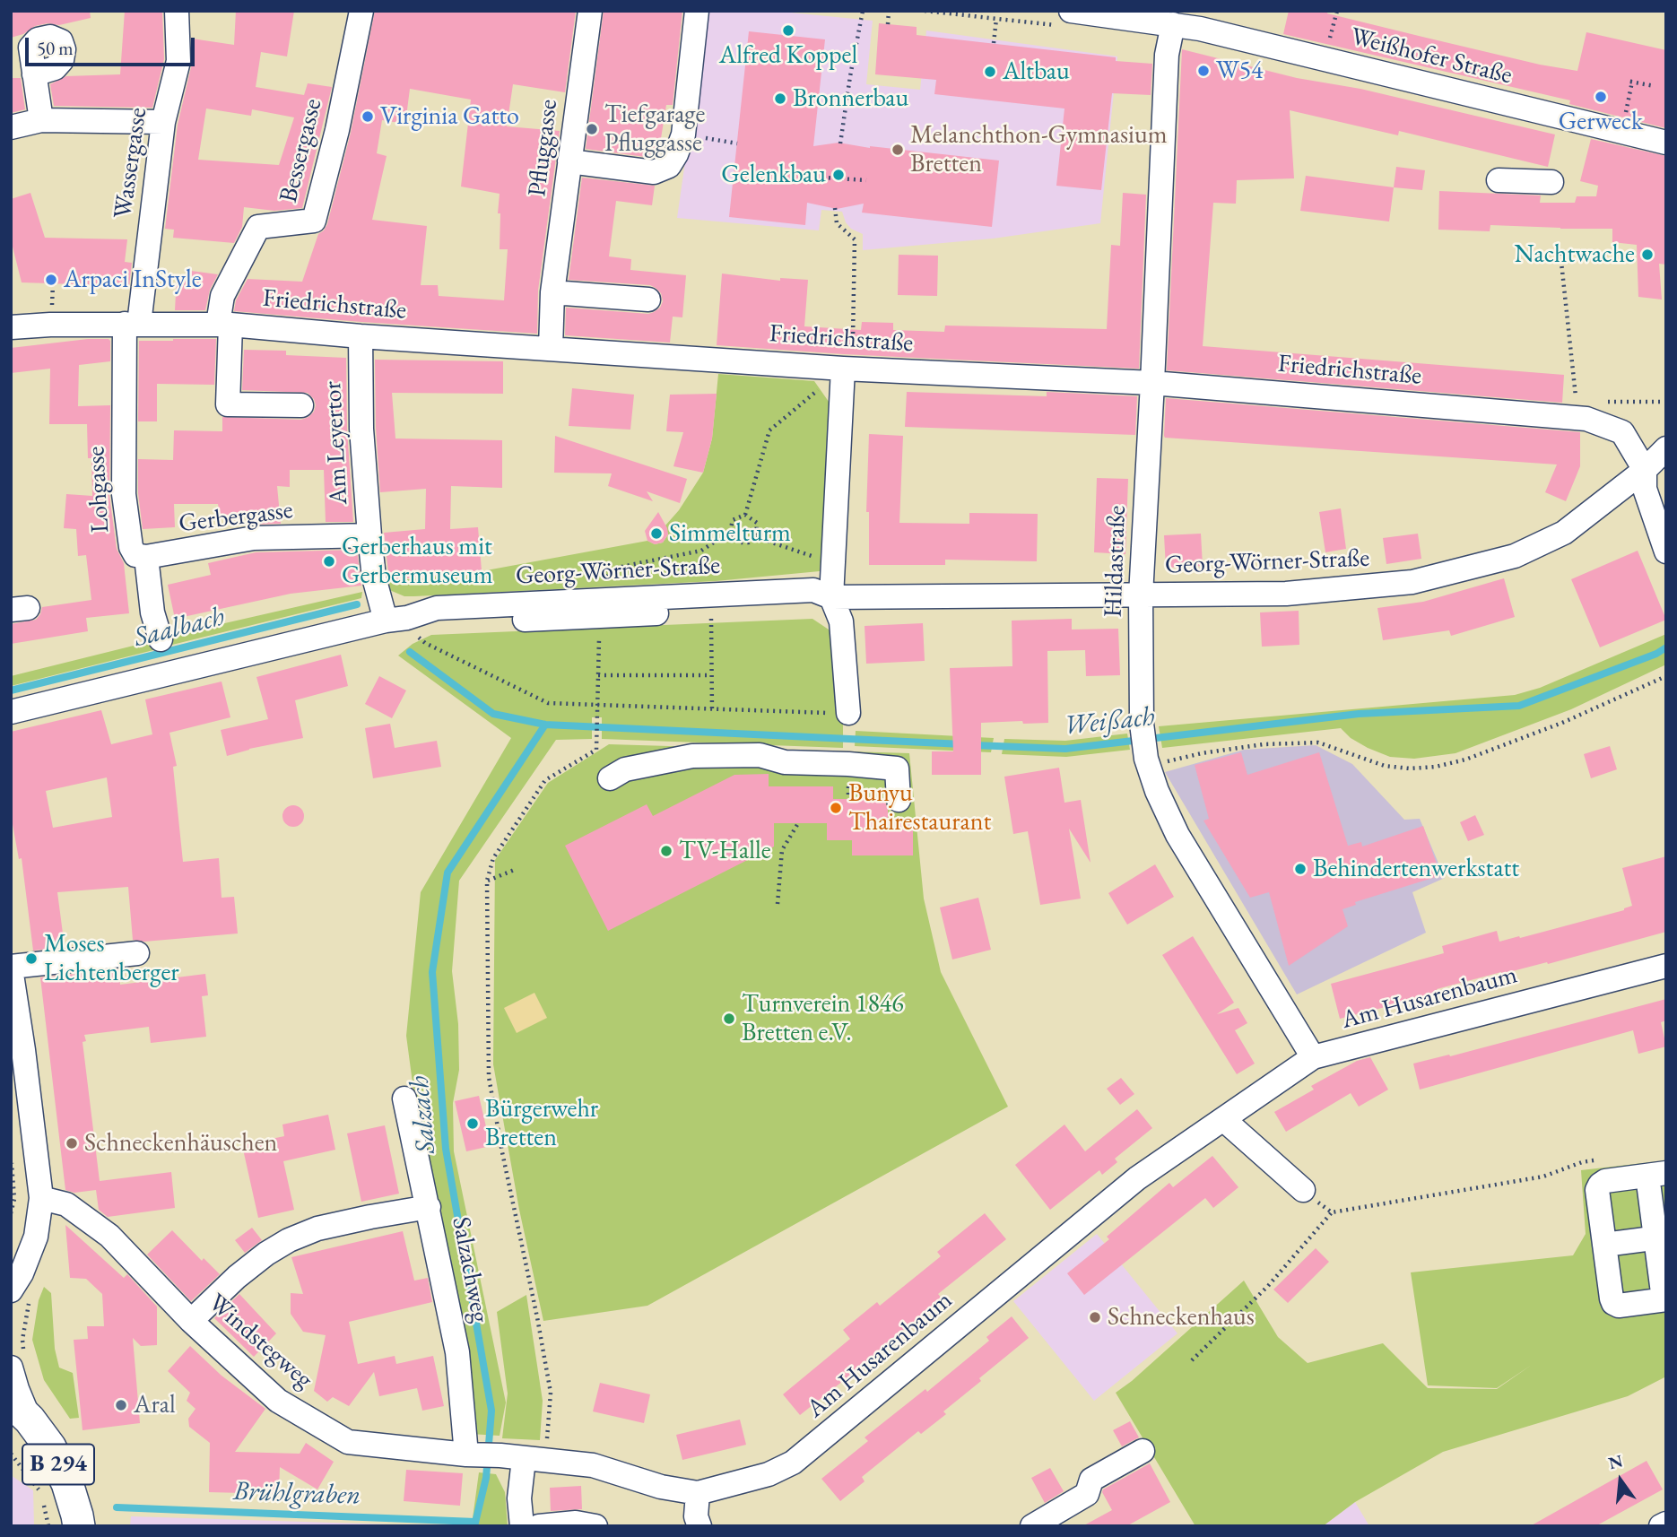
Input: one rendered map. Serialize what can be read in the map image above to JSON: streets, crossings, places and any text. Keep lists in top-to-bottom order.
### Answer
{
  "streets": {
    "main road": ["B 294"],
    "street": [
      "Weißhofer Straße",
      "Pfluggasse",
      "Bessergasse",
      "Wassergasse",
      "Friedrichstraße",
      "Am Leyertor",
      "Lohgasse",
      "Gerbergasse",
      "Hildastraße",
      "Georg-Wörner-Straße",
      "Am Husarenbaum",
      "Salzachweg",
      "Windstegweg"
    ]
  },
  "crossings": [
    ["Weißhofer Straße", "Hildastraße"],
    ["Pfluggasse", "Friedrichstraße"],
    ["Bessergasse", "Friedrichstraße"],
    ["Wassergasse", "Friedrichstraße"],
    ["Wassergasse", "Lohgasse"],
    ["Friedrichstraße", "Am Leyertor"],
    ["Friedrichstraße", "Lohgasse"],
    ["Friedrichstraße", "Hildastraße"],
    ["Friedrichstraße", "Georg-Wörner-Straße"],
    ["Am Leyertor", "Gerbergasse"],
    ["Am Leyertor", "Georg-Wörner-Straße"],
    ["Lohgasse", "Gerbergasse"],
    ["Hildastraße", "Georg-Wörner-Straße"],
    ["Hildastraße", "Am Husarenbaum"],
    ["Am Husarenbaum", "Windstegweg"],
    ["Salzachweg", "Windstegweg"]
  ],
  "water": [
    "Saalbach",
    "Weißach",
    "Salzach",
    "Brühlgraben"
  ],
  "places": [
    "Alfred Koppel",
    "W54",
    "Altbau",
    "Gerweck",
    "Bronnerbau",
    "Virginia Gatto",
    "Tiefgarage Pfluggasse",
    "Melanchthon-Gymnasium Bretten",
    "Gelenkbau",
    "Nachtwache",
    "Arpaci InStyle",
    "Simmelturm",
    "Gerberhaus mit Gerbermuseum",
    "Bunyu Thairestaurant",
    "TV-Halle",
    "Behindertenwerkstatt",
    "Moses Lichtenberger",
    "Turnverein 1846 Bretten e.V.",
    "Bürgerwehr Bretten",
    "Schneckenhäuschen",
    "Schneckenhaus",
    "Aral"
  ],
  "scale_bar": "50 m",
  "north": "top"
}
